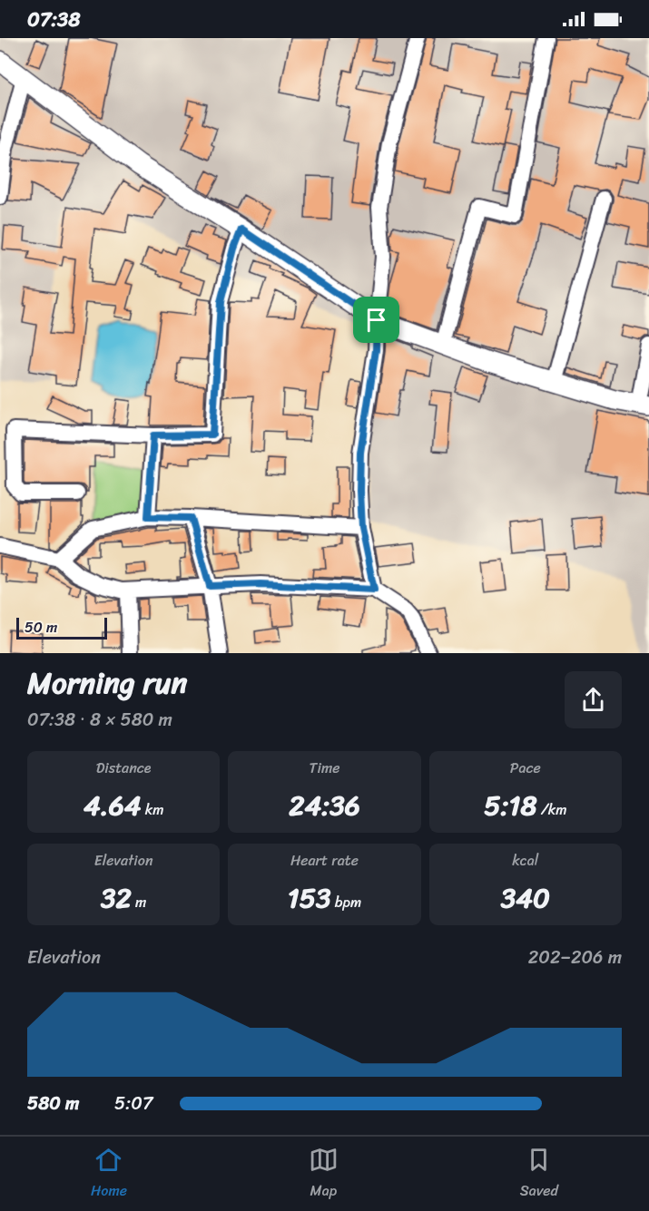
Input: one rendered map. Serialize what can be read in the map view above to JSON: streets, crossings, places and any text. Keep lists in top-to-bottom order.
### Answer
{
  "scale_bar": "50 m",
  "page": {
    "status": "07:38",
    "scale": "50 m",
    "heading": ["Morning run", "07:38 · 8 × 580 m"],
    "stats": [
      ["Distance", "4.64 km"],
      ["Time", "24:36"],
      ["Pace", "5:18 /km"],
      ["Elevation", "32 m"],
      ["Heart rate", "153 bpm"],
      ["kcal", "340"]
    ],
    "chart": ["Elevation", "202–206 m"],
    "list": [
      {
        "name": "580 m",
        "note": "5:07"
      }
    ],
    "tabs": ["Home", "Map", "Saved"]
  }
}
